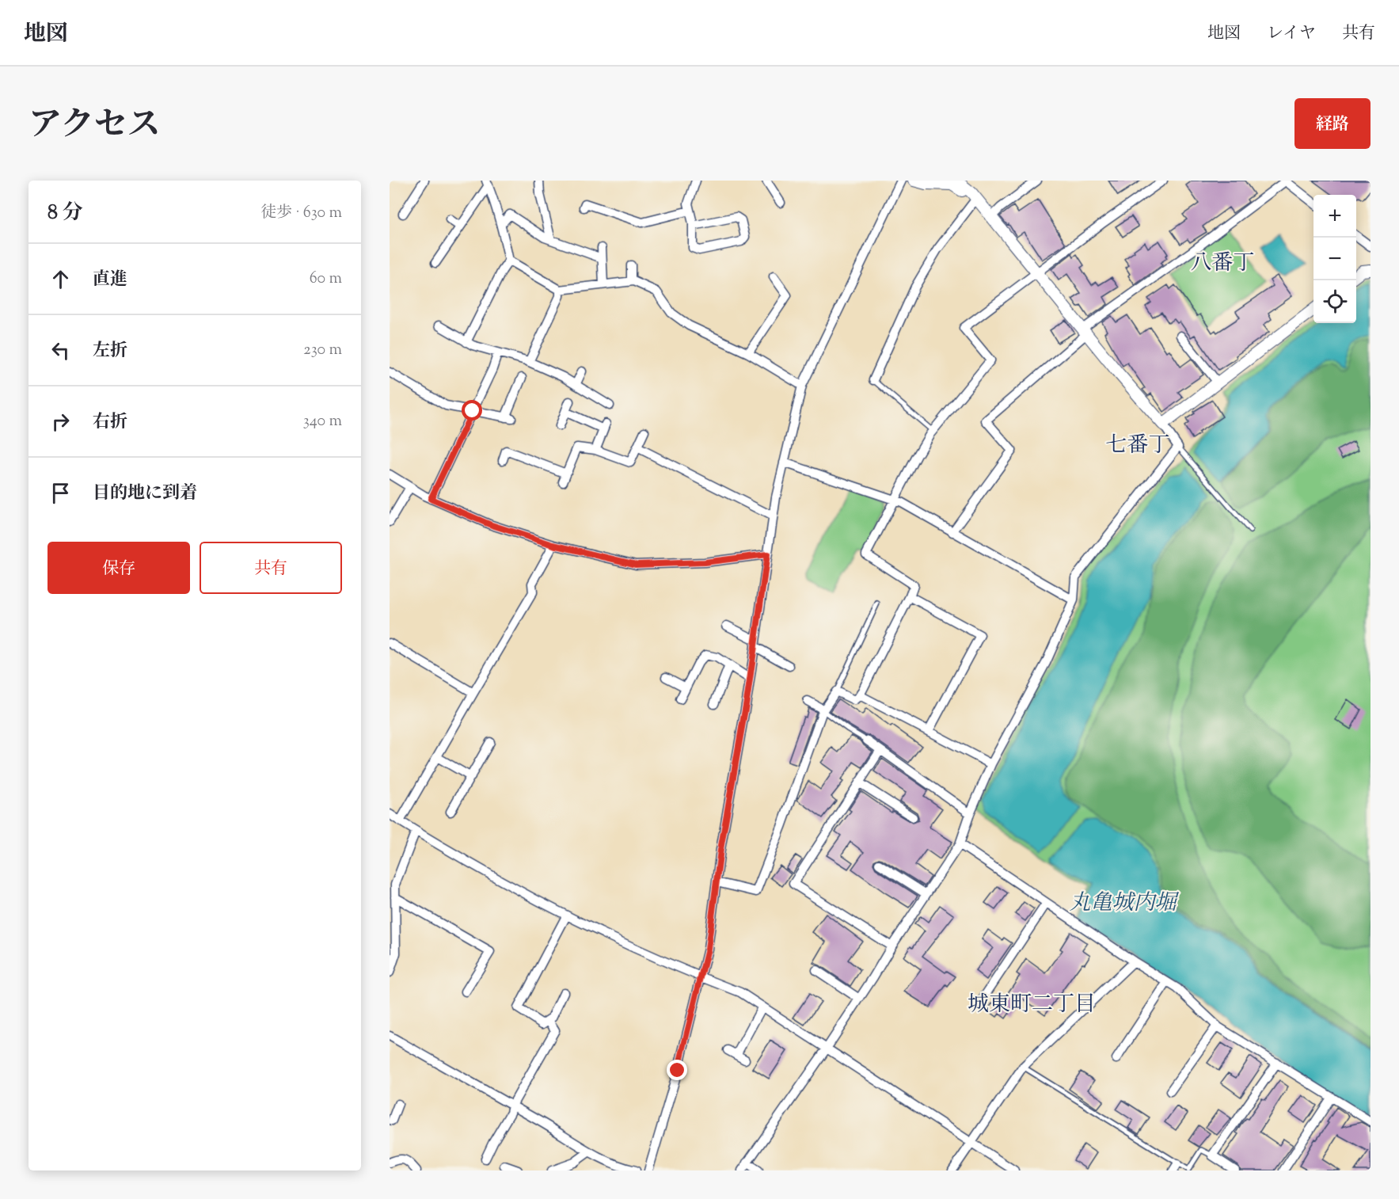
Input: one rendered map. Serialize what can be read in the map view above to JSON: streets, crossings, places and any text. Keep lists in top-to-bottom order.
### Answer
{
  "districts": ["八番丁", "七番丁", "城東町二丁目"],
  "water": ["丸亀城内堀"],
  "page": {
    "header": "地図",
    "nav": ["地図", "レイヤ", "共有"],
    "title": "アクセス",
    "buttons": [
      "経路",
      ["保存", "共有"]
    ],
    "heading": ["8 分", "徒歩 · 630 m"],
    "map_buttons": ["+", "−"],
    "list": [
      ["直進", "60 m"],
      ["左折", "230 m"],
      ["右折", "340 m"],
      "目的地に到着"
    ]
  }
}
